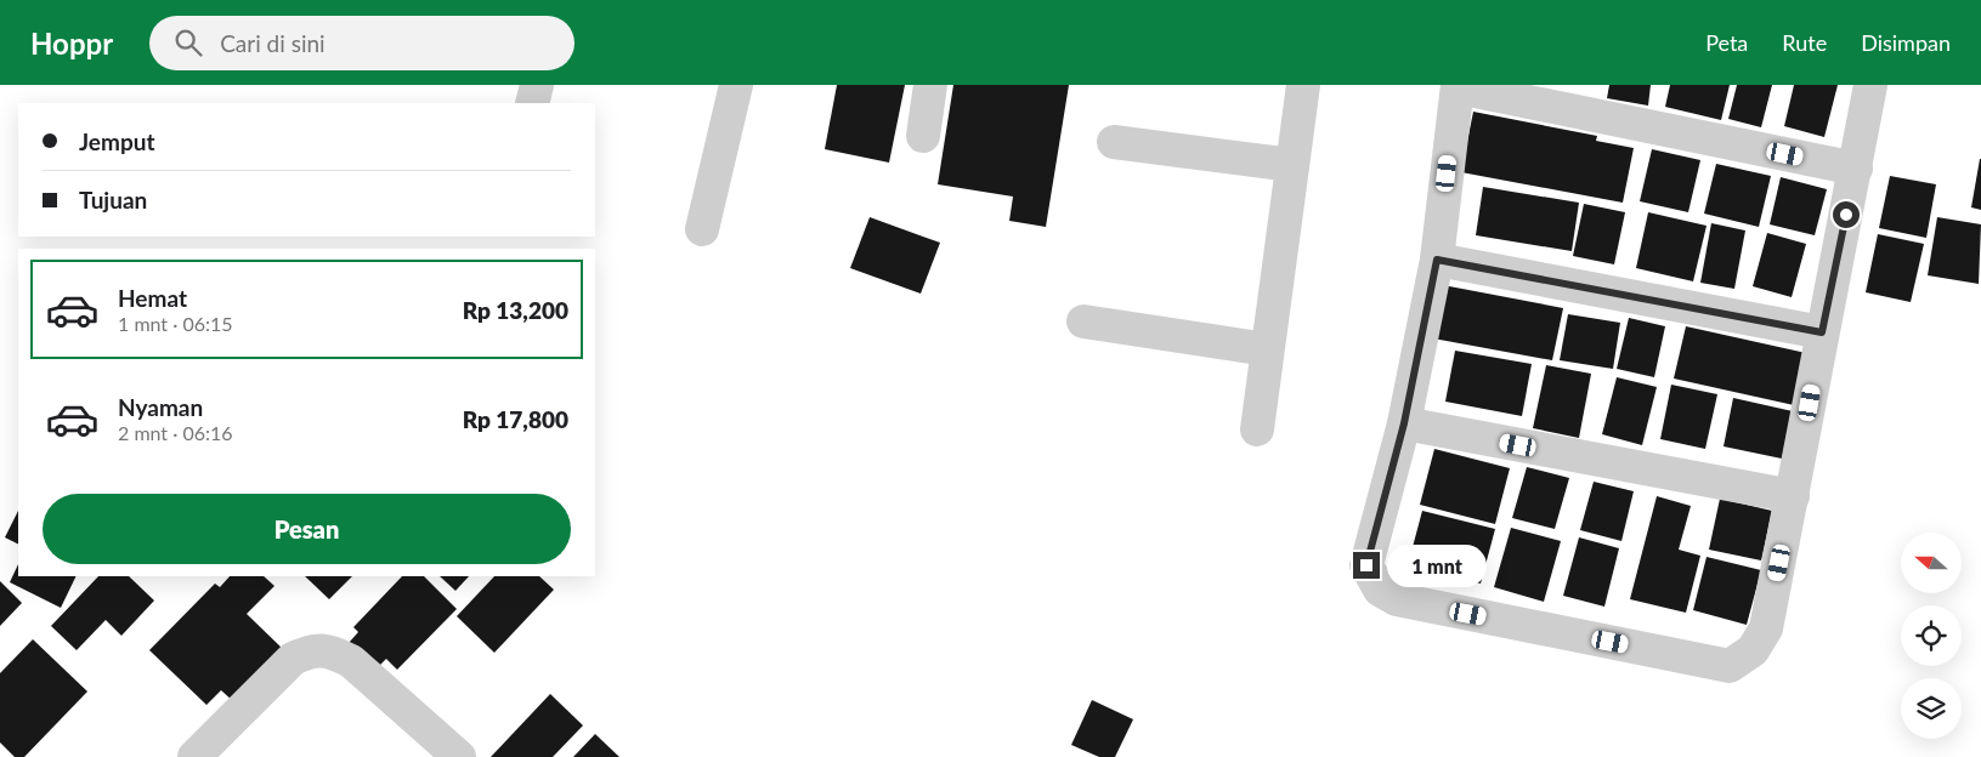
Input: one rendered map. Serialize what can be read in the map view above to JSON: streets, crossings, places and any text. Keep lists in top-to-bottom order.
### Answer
{
  "north": "left",
  "page": {
    "header": "Hoppr",
    "search": "Cari di sini",
    "nav": ["Peta", "Rute", "Disimpan"],
    "banner": ["Jemput", "Tujuan"],
    "list": [
      {
        "name": "Hemat",
        "note": "1 mnt · 06:15",
        "value": "Rp 13,200"
      },
      {
        "name": "Nyaman",
        "note": "2 mnt · 06:16",
        "value": "Rp 17,800"
      }
    ],
    "buttons": "Pesan",
    "bubble": "1 mnt"
  }
}
